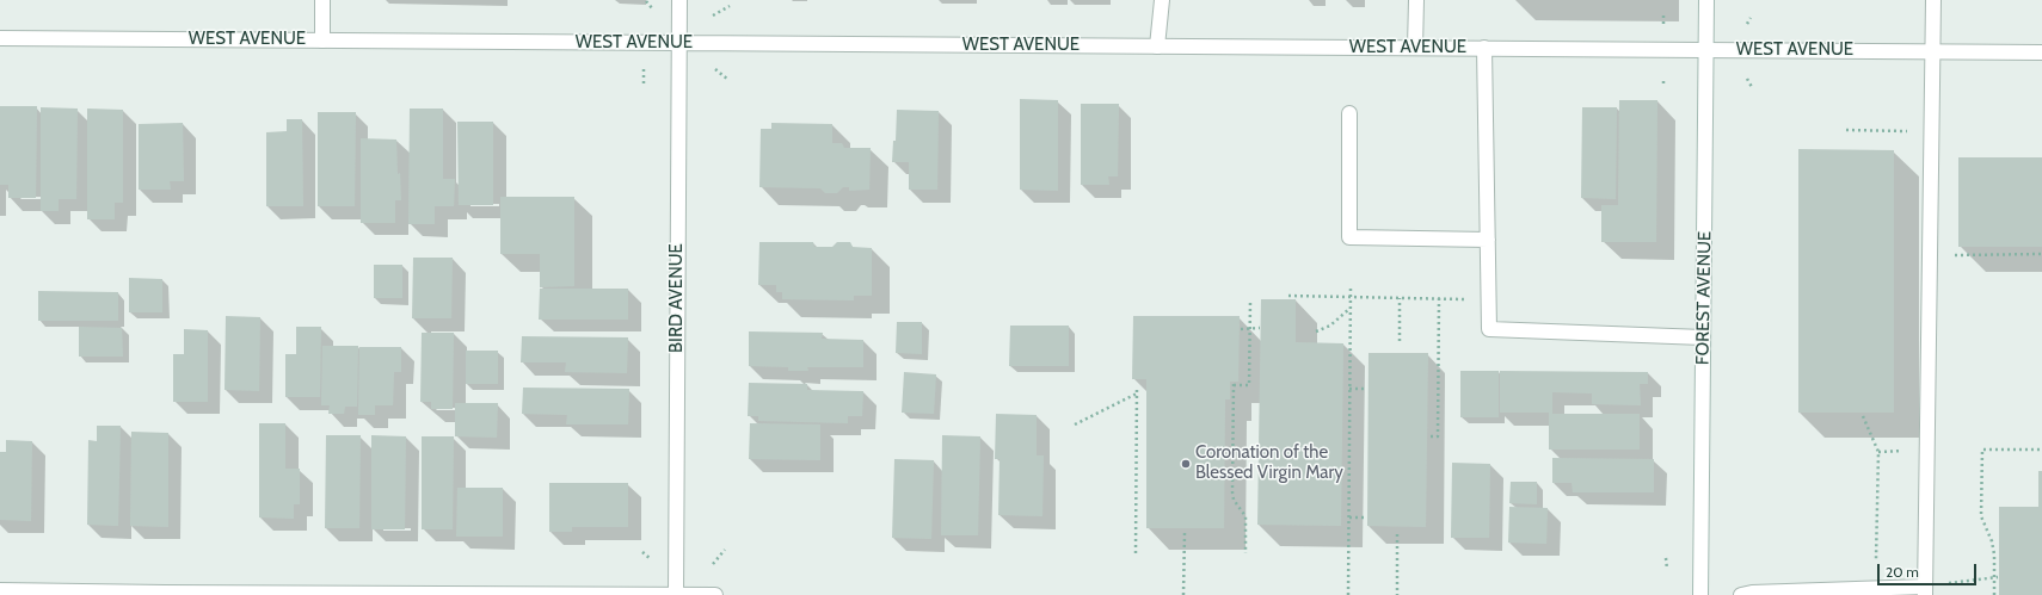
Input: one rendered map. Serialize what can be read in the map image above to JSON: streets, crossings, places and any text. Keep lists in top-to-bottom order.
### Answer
{
  "streets": {
    "street": ["WEST AVENUE", "BIRD AVENUE", "FOREST AVENUE"]
  },
  "crossings": [
    ["WEST AVENUE", "BIRD AVENUE"],
    ["WEST AVENUE", "FOREST AVENUE"]
  ],
  "places": ["Coronation of the Blessed Virgin Mary"],
  "scale_bar": "20 m"
}
